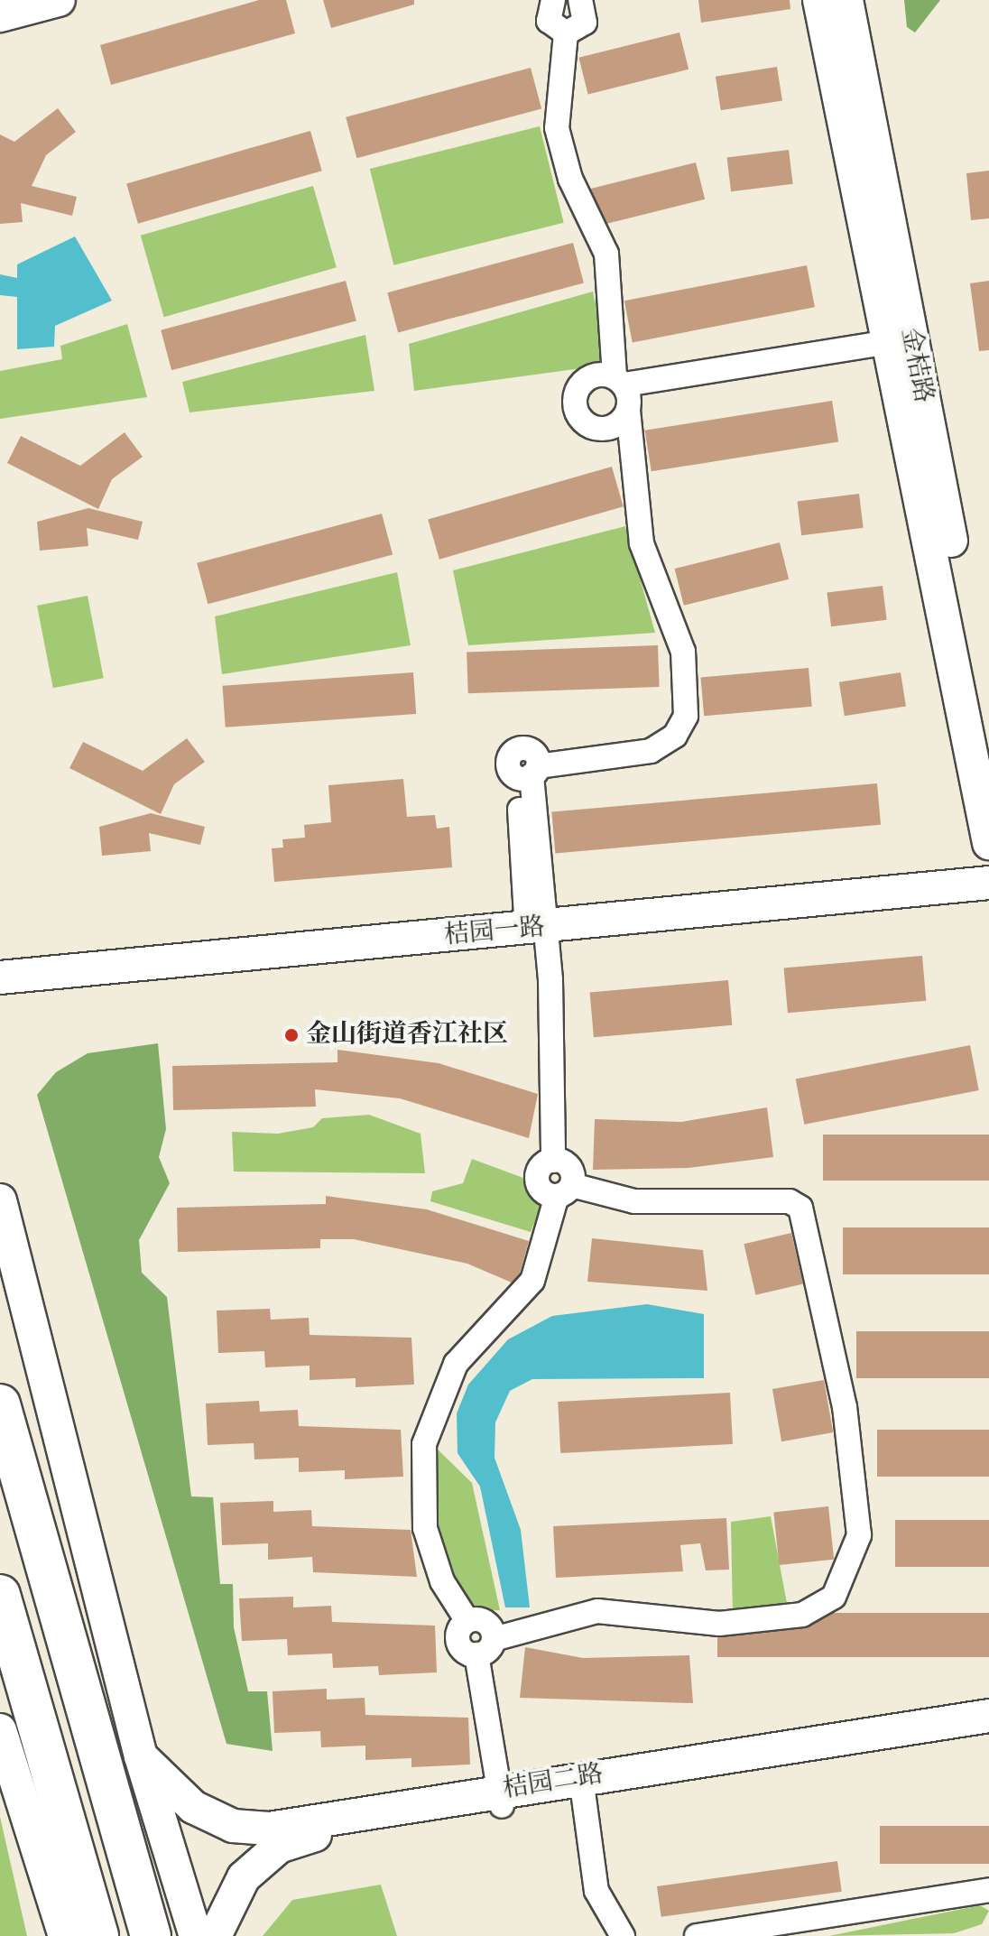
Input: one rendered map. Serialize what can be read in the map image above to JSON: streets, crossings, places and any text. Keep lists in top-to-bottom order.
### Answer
{
  "streets": {
    "street": ["金桔路", "桔园一路", "桔园二路"]
  },
  "places": ["金山街道香江社区"]
}
